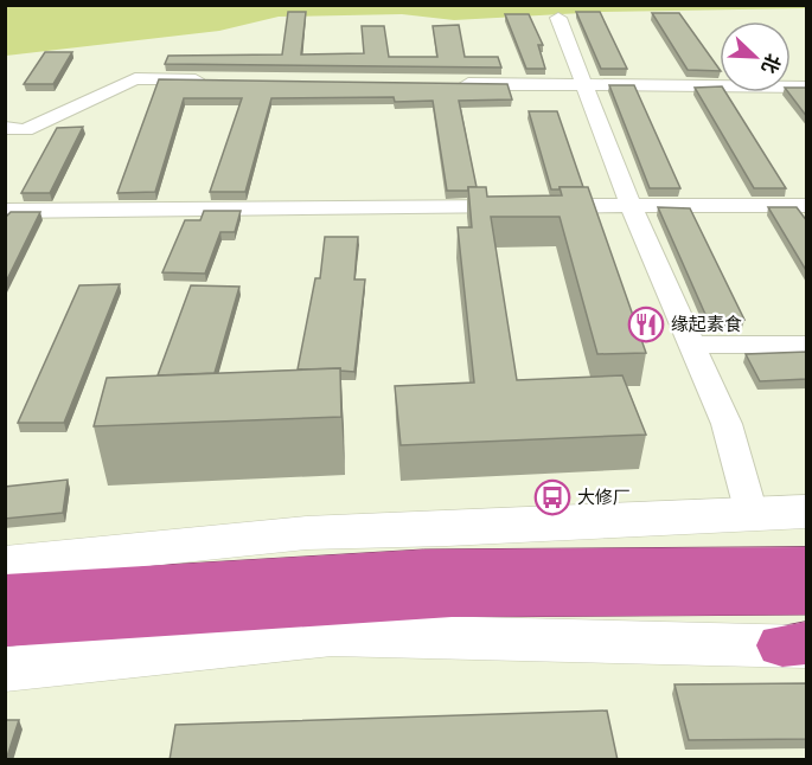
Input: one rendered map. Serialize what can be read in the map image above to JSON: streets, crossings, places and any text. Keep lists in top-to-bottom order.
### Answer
{
  "places": {
    "restaurant": ["缘起素食"],
    "bus stop": ["大修厂"]
  },
  "north": "bottom right"
}
